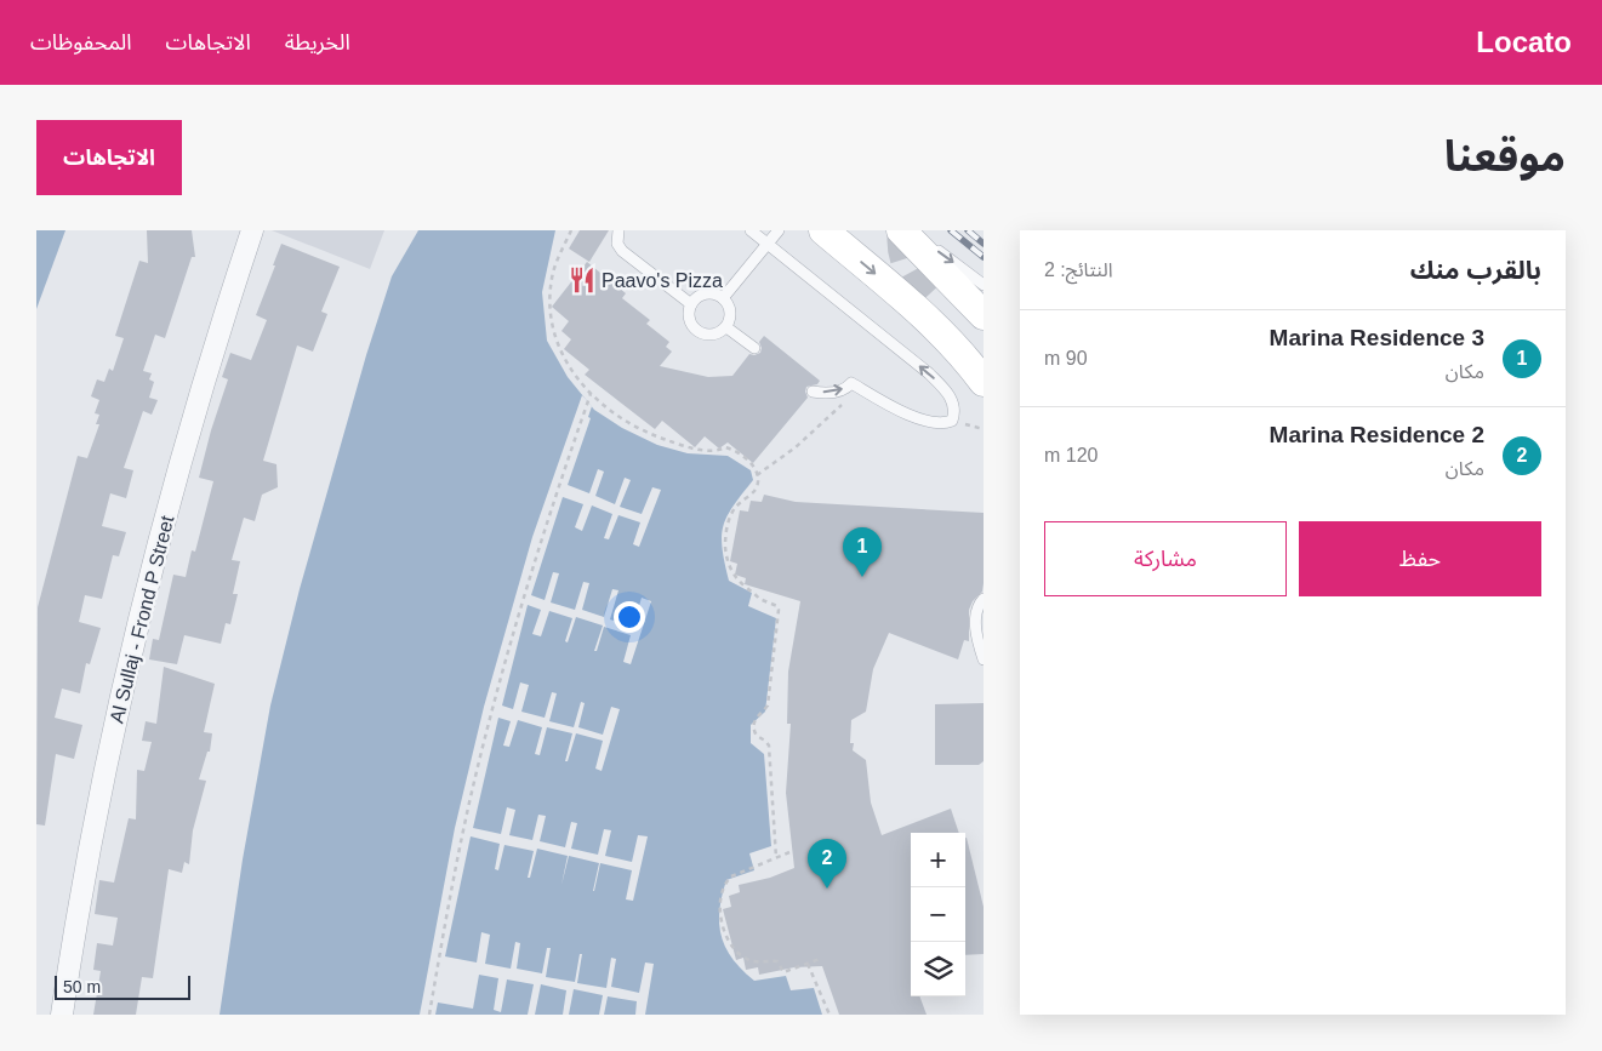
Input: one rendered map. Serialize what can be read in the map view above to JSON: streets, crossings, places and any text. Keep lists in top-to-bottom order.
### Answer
{
  "streets": {
    "street": ["Al Sullaj - Frond P Street"]
  },
  "places": {
    "restaurant": ["Paavo's Pizza"]
  },
  "scale_bar": "50 m",
  "page": {
    "header": "Locato",
    "nav": ["الخريطة", "الاتجاهات", "المحفوظات"],
    "title": "موقعنا",
    "buttons": [
      "الاتجاهات",
      ["حفظ", "مشاركة"]
    ],
    "heading": ["بالقرب منك", "النتائج: 2"],
    "list": [
      {
        "mark": "1",
        "name": "Marina Residence 3",
        "note": "مكان",
        "value": "90 m"
      },
      {
        "mark": "2",
        "name": "Marina Residence 2",
        "note": "مكان",
        "value": "120 m"
      }
    ],
    "pins": ["1", "2"],
    "map_buttons": ["+", "−"],
    "scale": "50 m"
  }
}
